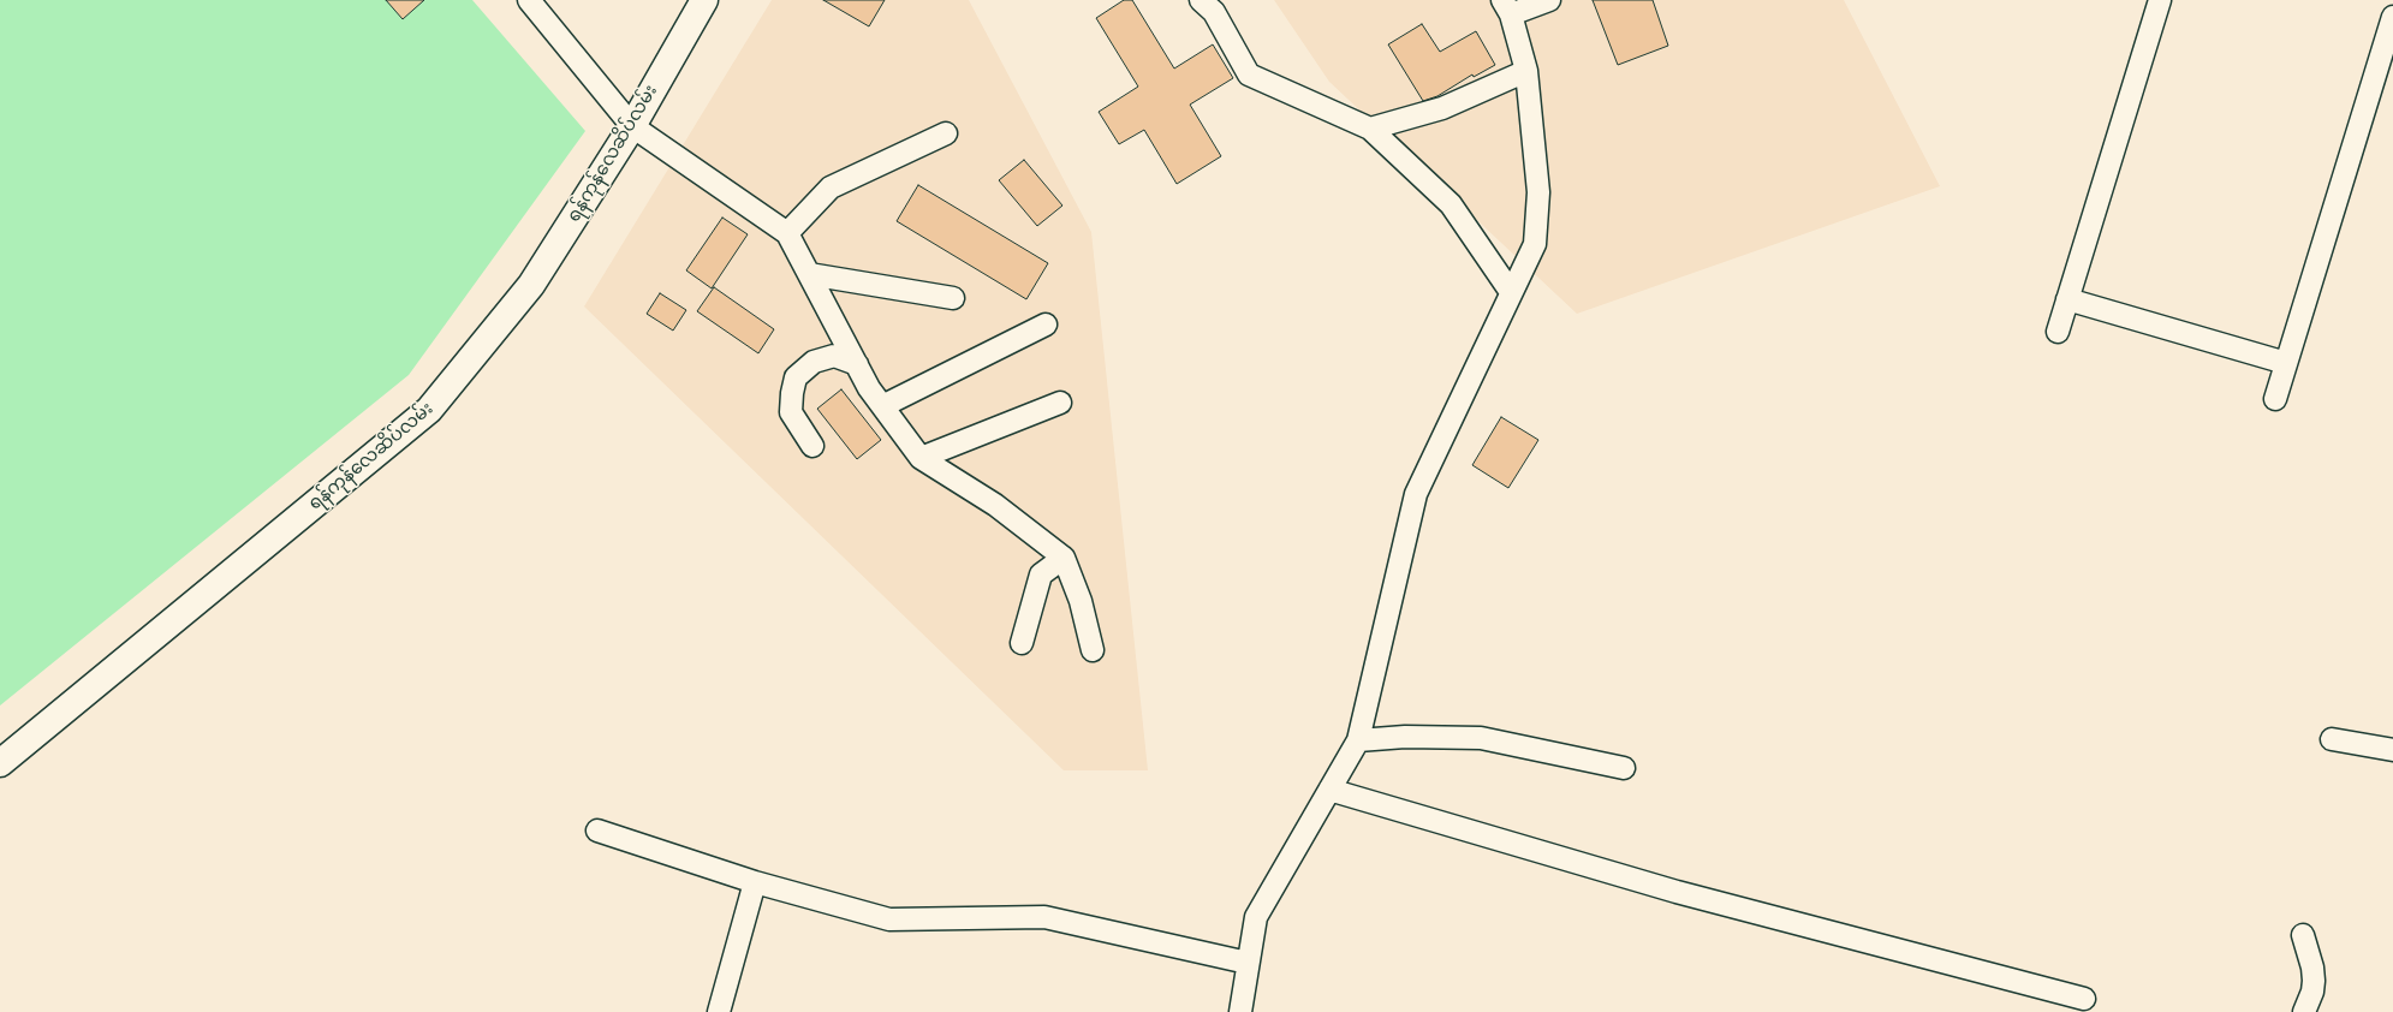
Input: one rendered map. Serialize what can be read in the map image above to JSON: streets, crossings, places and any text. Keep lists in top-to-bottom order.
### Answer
{
  "streets": {
    "main road": ["ရန်ကုန်လေဆိပ်လမ်း"]
  }
}
